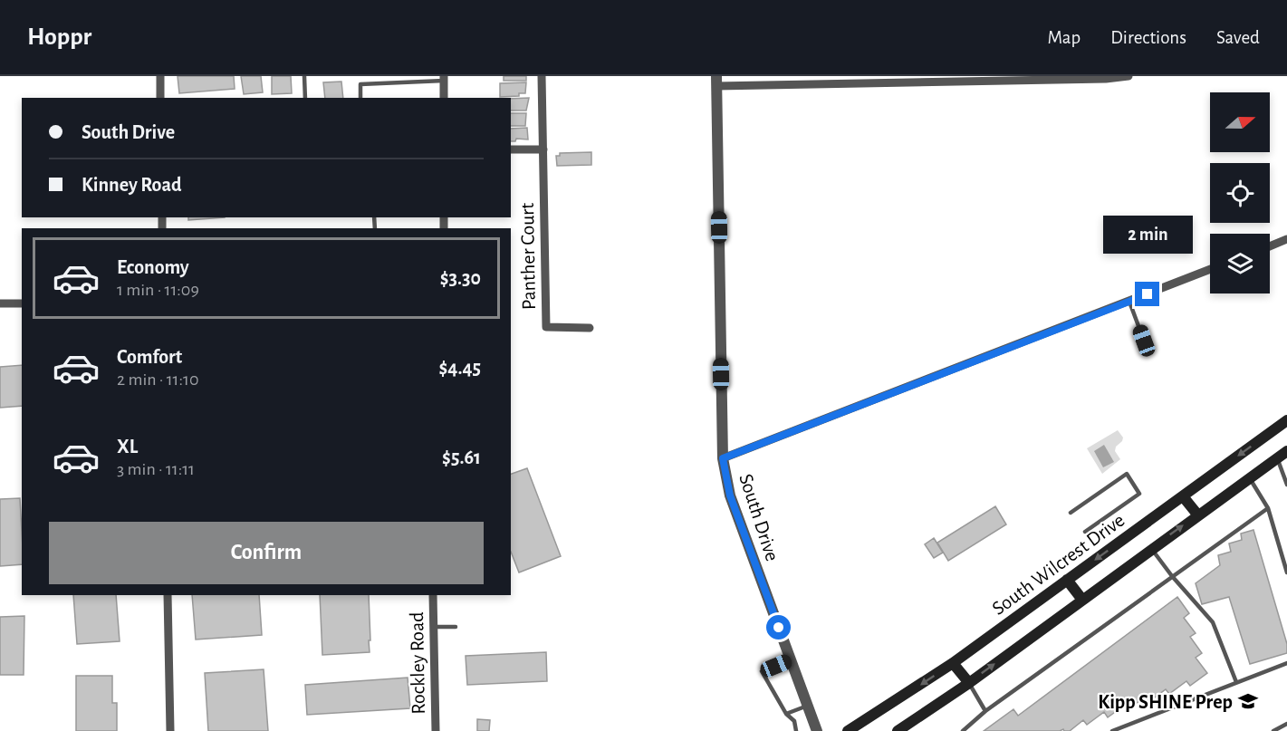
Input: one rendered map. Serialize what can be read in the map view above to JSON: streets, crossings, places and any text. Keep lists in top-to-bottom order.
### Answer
{
  "streets": {
    "main road": ["South Wilcrest Drive"],
    "street": ["Panther Court", "South Drive", "Rockley Road"]
  },
  "places": {
    "school or university": ["Kipp SHINE Prep"]
  },
  "north": "right",
  "page": {
    "header": "Hoppr",
    "nav": ["Map", "Directions", "Saved"],
    "banner": ["South Drive", "Kinney Road"],
    "bubble": "2 min",
    "list": [
      {
        "name": "Economy",
        "note": "1 min · 11:09",
        "value": "$3.30"
      },
      {
        "name": "Comfort",
        "note": "2 min · 11:10",
        "value": "$4.45"
      },
      {
        "name": "XL",
        "note": "3 min · 11:11",
        "value": "$5.61"
      }
    ],
    "buttons": "Confirm"
  }
}
